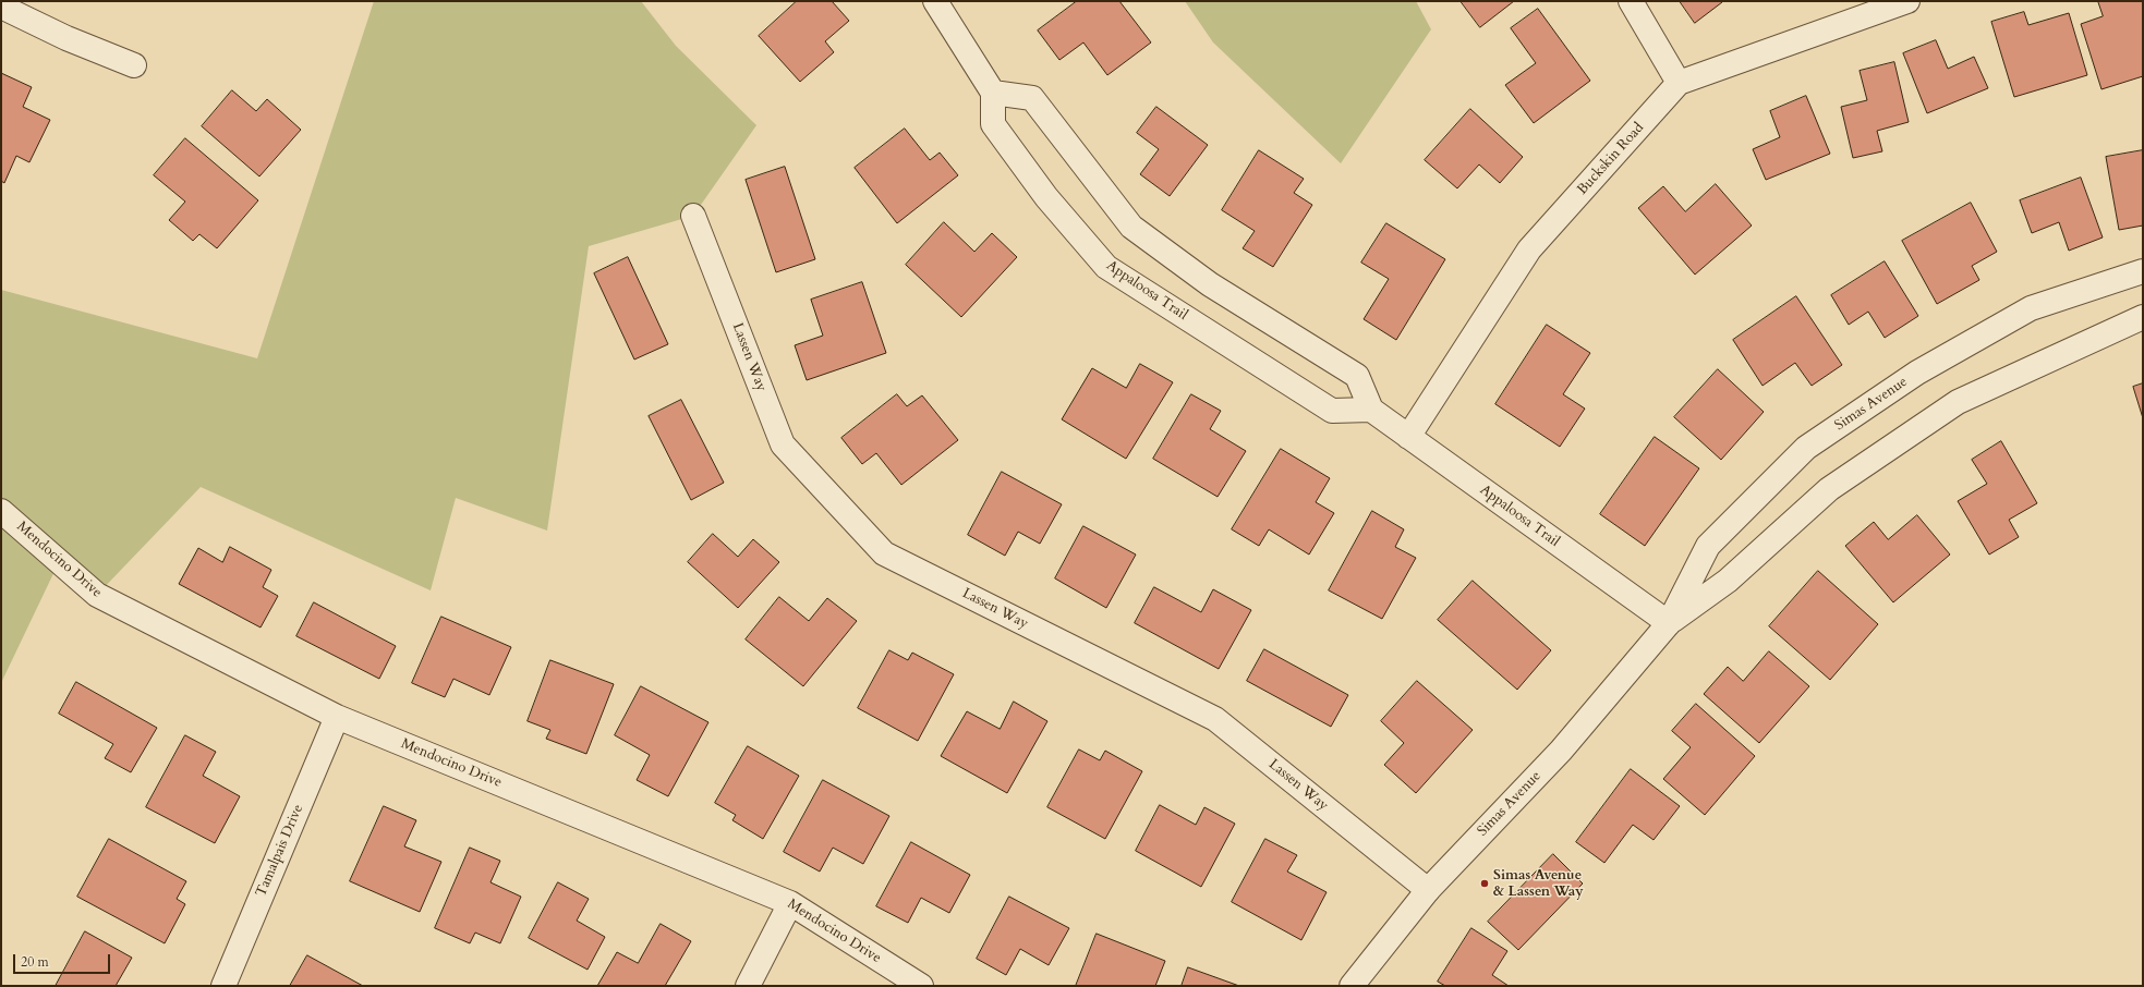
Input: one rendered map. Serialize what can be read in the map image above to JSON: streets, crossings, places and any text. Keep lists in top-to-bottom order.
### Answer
{
  "streets": {
    "street": [
      "Buckskin Road",
      "Appaloosa Trail",
      "Lassen Way",
      "Simas Avenue",
      "Mendocino Drive",
      "Tamalpais Drive"
    ]
  },
  "crossings": [
    ["Buckskin Road", "Appaloosa Trail"],
    ["Appaloosa Trail", "Simas Avenue"],
    ["Lassen Way", "Simas Avenue"],
    ["Mendocino Drive", "Tamalpais Drive"]
  ],
  "places": ["Simas Avenue & Lassen Way"],
  "scale_bar": "20 m"
}
